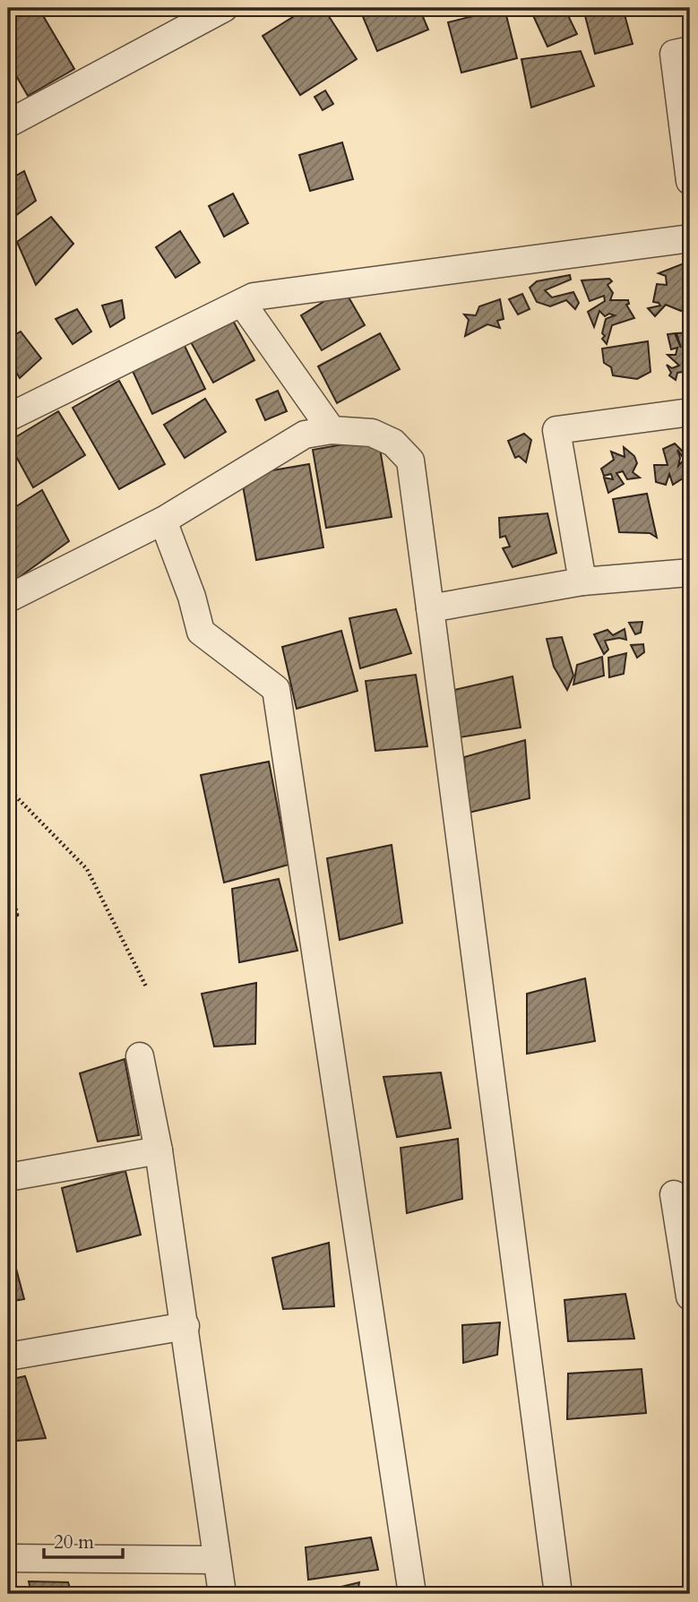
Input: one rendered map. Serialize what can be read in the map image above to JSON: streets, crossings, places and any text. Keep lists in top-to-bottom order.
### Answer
{
  "scale_bar": "20 m"
}
